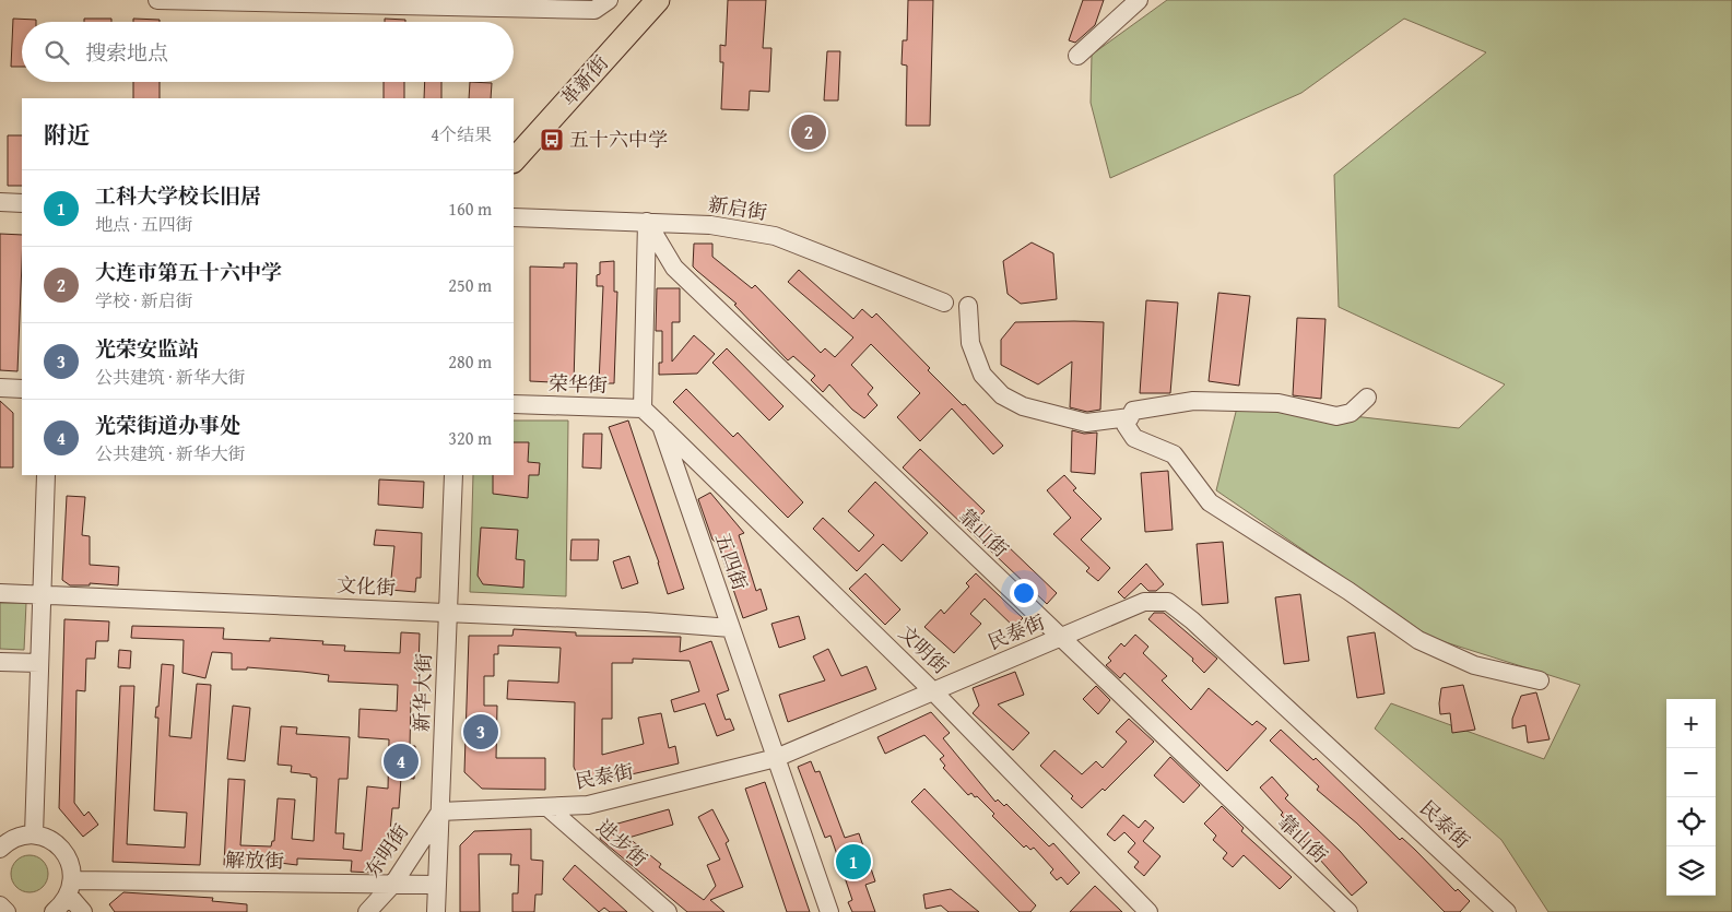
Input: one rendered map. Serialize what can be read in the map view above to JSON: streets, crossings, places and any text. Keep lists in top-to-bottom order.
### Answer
{
  "streets": {
    "main road": ["革新街"],
    "street": [
      "新启街",
      "荣华街",
      "靠山街",
      "五四街",
      "文化街",
      "民泰街",
      "文明街",
      "新华大街",
      "进步街",
      "东明街",
      "解放街"
    ]
  },
  "crossings": [
    ["新启街", "靠山街"],
    ["荣华街", "五四街"],
    ["靠山街", "民泰街"],
    ["五四街", "文化街"],
    ["五四街", "民泰街"],
    ["五四街", "文明街"],
    ["文化街", "新华大街"],
    ["民泰街", "文明街"],
    ["民泰街", "新华大街"],
    ["民泰街", "进步街"],
    ["民泰街", "东明街"],
    ["新华大街", "东明街"],
    ["新华大街", "解放街"],
    ["东明街", "解放街"]
  ],
  "places": {
    "bus stop": ["五十六中学"]
  },
  "page": {
    "search": "搜索地点",
    "heading": ["附近", "4个结果"],
    "pins": [
      "2",
      "3",
      "4",
      "1"
    ],
    "list": [
      {
        "mark": "1",
        "name": "工科大学校长旧居",
        "note": "地点 · 五四街",
        "value": "160 m"
      },
      {
        "mark": "2",
        "name": "大连市第五十六中学",
        "note": "学校 · 新启街",
        "value": "250 m"
      },
      {
        "mark": "3",
        "name": "光荣安监站",
        "note": "公共建筑 · 新华大街",
        "value": "280 m"
      },
      {
        "mark": "4",
        "name": "光荣街道办事处",
        "note": "公共建筑 · 新华大街",
        "value": "320 m"
      }
    ],
    "map_buttons": ["+", "−"]
  }
}
